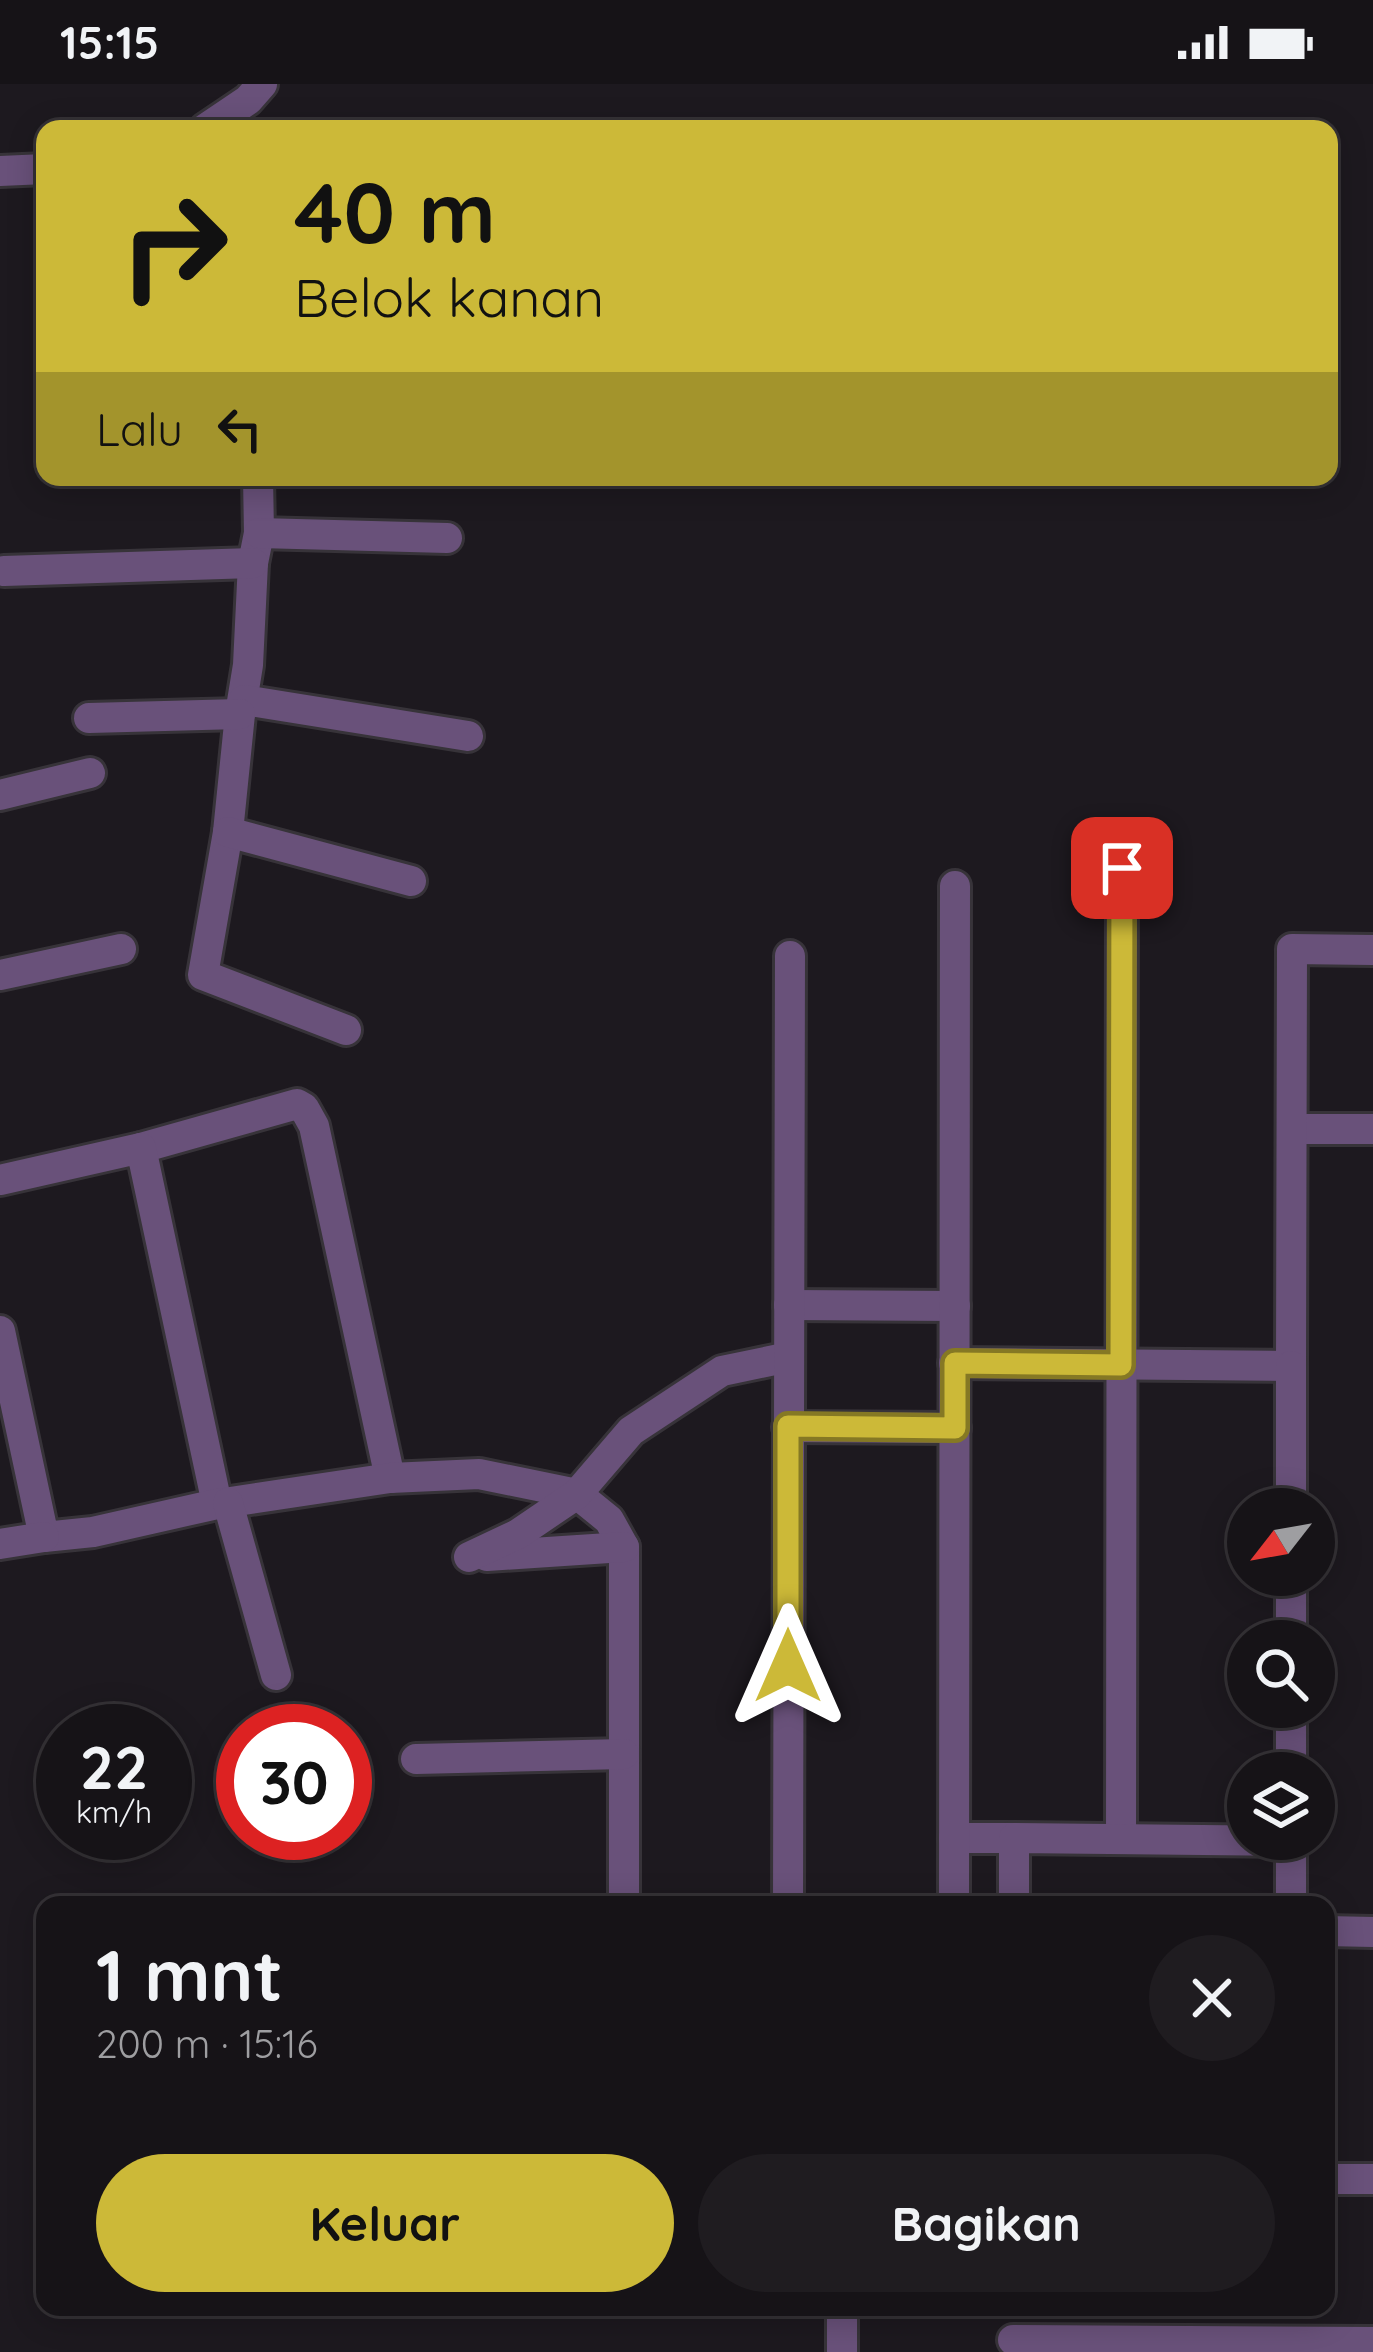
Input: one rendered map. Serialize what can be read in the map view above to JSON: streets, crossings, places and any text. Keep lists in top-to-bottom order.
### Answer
{
  "north": "bottom left",
  "page": {
    "status": "15:15",
    "turn": ["40 m", "Belok kanan"],
    "then": "Lalu",
    "speed": "22 km/h",
    "limit": "30",
    "heading": ["1 mnt", "200 m · 15:16"],
    "buttons": ["Keluar", "Bagikan"]
  }
}
